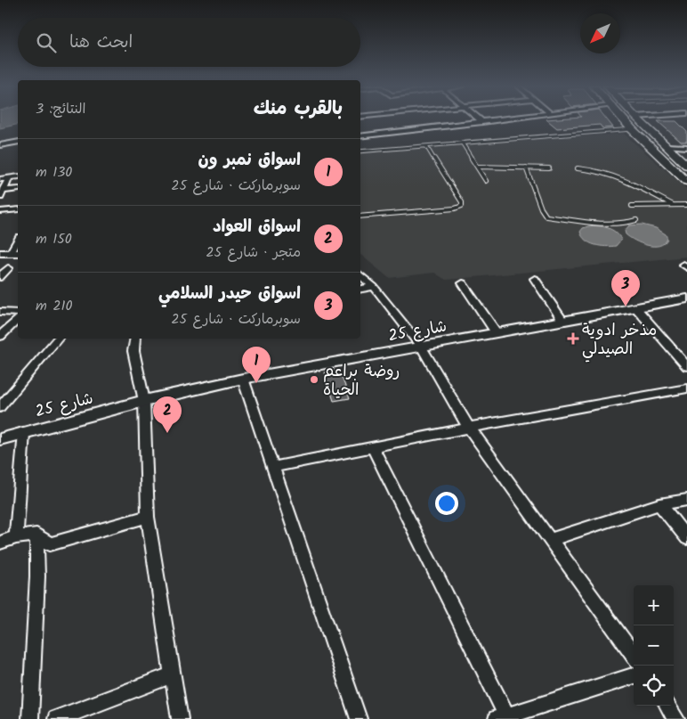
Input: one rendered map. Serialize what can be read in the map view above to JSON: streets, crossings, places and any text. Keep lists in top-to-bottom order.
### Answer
{
  "streets": {
    "street": ["شارع 25"]
  },
  "places": {
    "health": ["مذخر ادوية الصيدلي"],
    "other": ["روضة براعم الحياة"]
  },
  "north": "bottom left",
  "page": {
    "search": "ابحث هنا",
    "heading": ["بالقرب منك", "النتائج: 3"],
    "list": [
      {
        "mark": "1",
        "name": "اسواق نمبر ون",
        "note": "سوبرماركت · شارع 25",
        "value": "130 m"
      },
      {
        "mark": "2",
        "name": "اسواق العواد",
        "note": "متجر · شارع 25",
        "value": "150 m"
      },
      {
        "mark": "3",
        "name": "اسواق حيدر السلامي",
        "note": "سوبرماركت · شارع 25",
        "value": "210 m"
      }
    ],
    "pins": ["3", "1", "2"],
    "map_buttons": ["+", "−"]
  }
}
